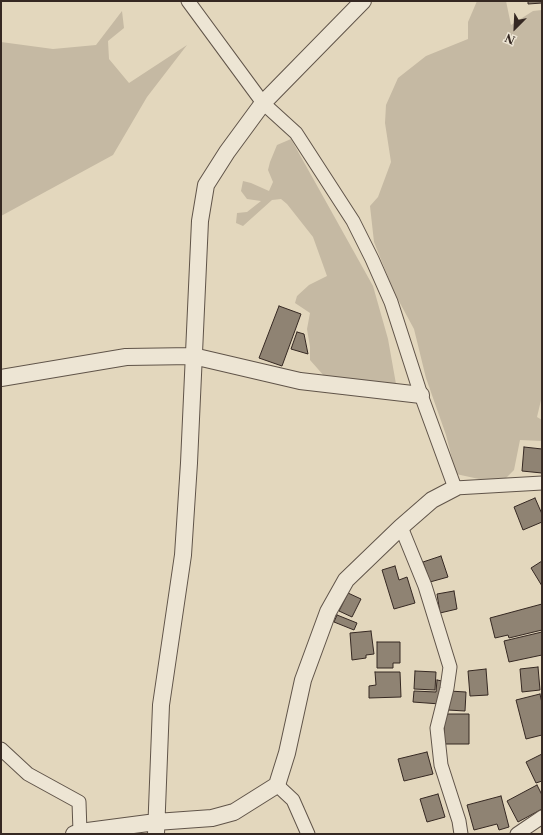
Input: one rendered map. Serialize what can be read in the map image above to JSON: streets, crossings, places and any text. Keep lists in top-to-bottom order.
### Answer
{
  "north": "bottom left"
}
